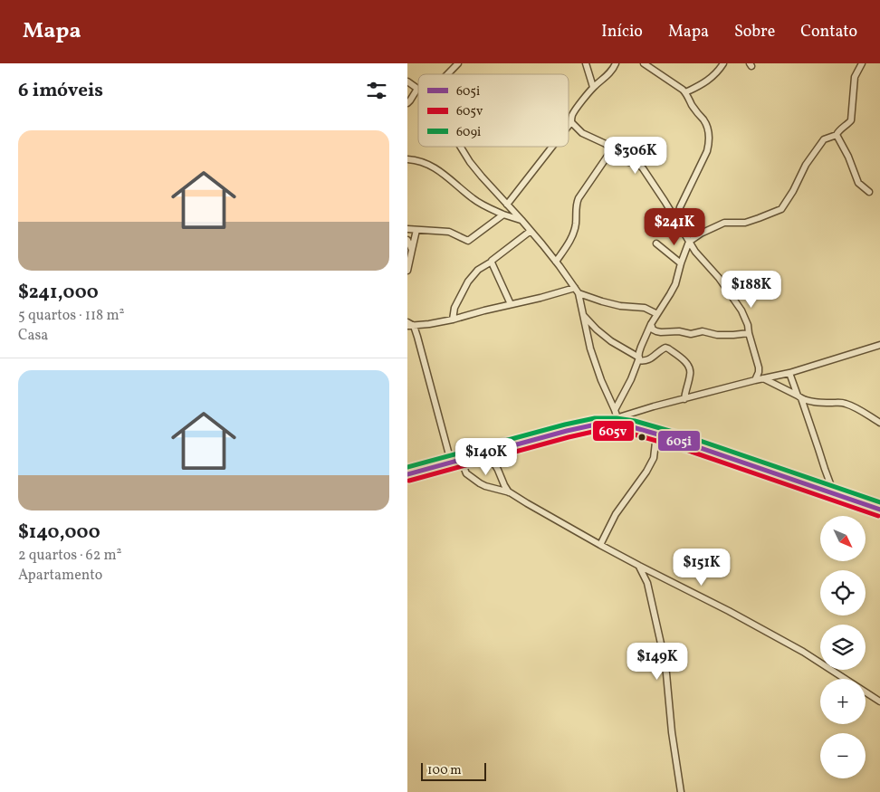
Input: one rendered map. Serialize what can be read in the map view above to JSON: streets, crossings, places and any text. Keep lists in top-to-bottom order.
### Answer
{
  "lines": ["transit line 609i", "transit line 605i", "transit line 605v"],
  "legend": ["605i", "605v", "609i"],
  "scale_bar": "100 m",
  "north": "bottom right",
  "page": {
    "header": "Mapa",
    "nav": [
      "Início",
      "Mapa",
      "Sobre",
      "Contato"
    ],
    "heading": "6 imóveis",
    "list": [
      {
        "name": "$241,000",
        "note": "5 quartos · 118 m² · Casa"
      },
      {
        "name": "$140,000",
        "note": "2 quartos · 62 m² · Apartamento"
      }
    ],
    "price": [
      "$306K",
      "$241K",
      "$188K",
      "$140K",
      "$151K",
      "$149K"
    ],
    "map_buttons": ["+", "−"],
    "scale": "100 m"
  }
}
